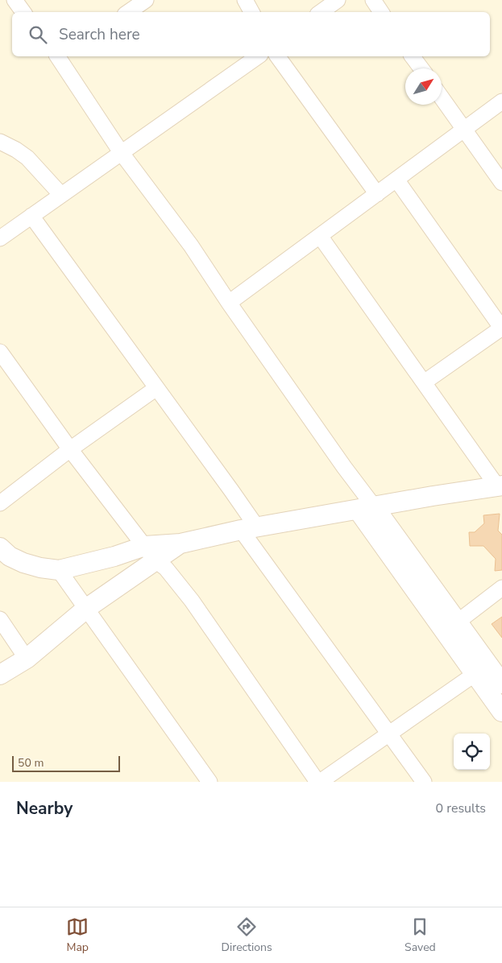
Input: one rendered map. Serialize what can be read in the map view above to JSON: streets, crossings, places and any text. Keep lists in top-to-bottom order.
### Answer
{
  "scale_bar": "50 m",
  "north": "top right",
  "page": {
    "search": "Search here",
    "scale": "50 m",
    "heading": ["Nearby", "0 results"],
    "nav": ["Map", "Directions", "Saved"]
  }
}
